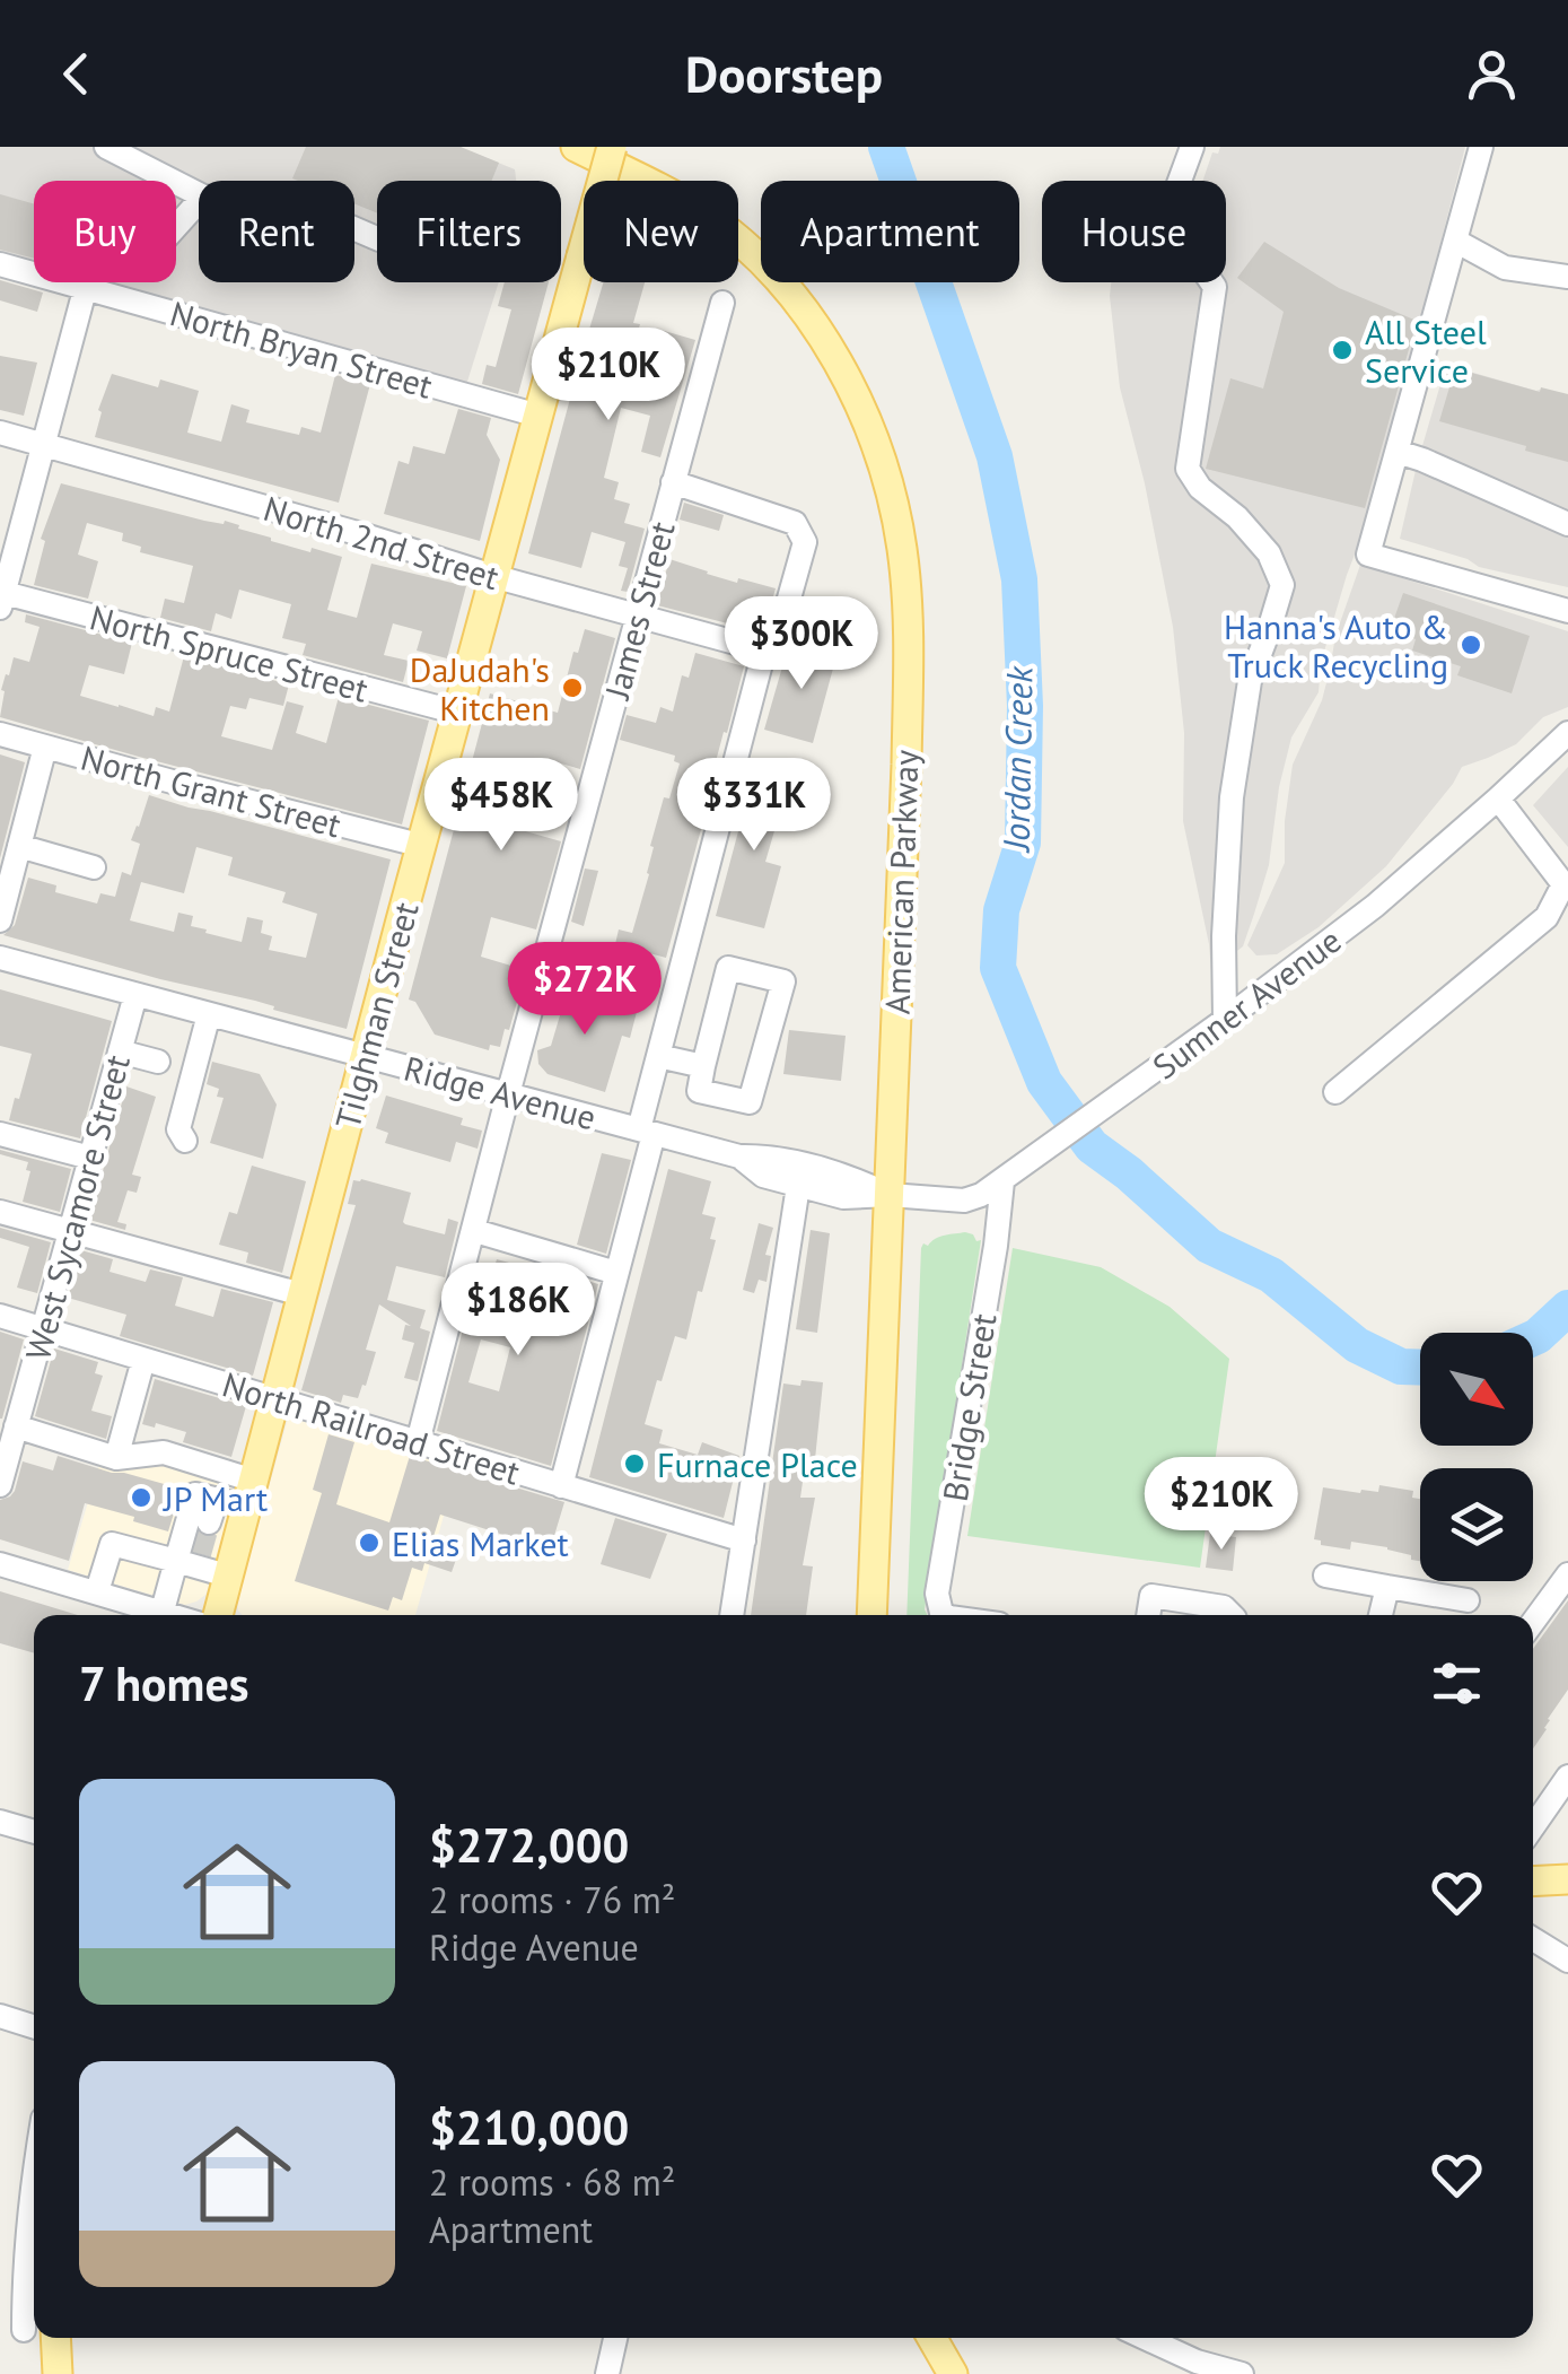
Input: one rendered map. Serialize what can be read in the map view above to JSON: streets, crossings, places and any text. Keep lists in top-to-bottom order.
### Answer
{
  "streets": {
    "main road": ["American Parkway", "Tilghman Street"],
    "street": [
      "North Bryan Street",
      "North 2nd Street",
      "James Street",
      "North Spruce Street",
      "North Grant Street",
      "Sumner Avenue",
      "Ridge Avenue",
      "West Sycamore Street",
      "Bridge Street",
      "North Railroad Street"
    ]
  },
  "crossings": [
    ["North Bryan Street", "Tilghman Street"],
    ["North 2nd Street", "James Street"],
    ["North 2nd Street", "Tilghman Street"],
    ["James Street", "Ridge Avenue"],
    ["James Street", "North Railroad Street"],
    ["North Spruce Street", "Tilghman Street"],
    ["North Grant Street", "Tilghman Street"],
    ["American Parkway", "Sumner Avenue"],
    ["American Parkway", "Ridge Avenue"],
    ["Sumner Avenue", "Ridge Avenue"],
    ["Sumner Avenue", "Bridge Street"],
    ["Tilghman Street", "Ridge Avenue"],
    ["Tilghman Street", "North Railroad Street"],
    ["Ridge Avenue", "West Sycamore Street"],
    ["West Sycamore Street", "North Railroad Street"]
  ],
  "water": ["Jordan Creek"],
  "places": [
    "All Steel Service",
    "Hanna's Auto & Truck Recycling",
    "DaJudah's Kitchen",
    "Furnace Place",
    "JP Mart",
    "Elias Market"
  ],
  "north": "bottom right",
  "page": {
    "header": "Doorstep",
    "chip": [
      "Buy",
      "Rent",
      "Filters",
      "New",
      "Apartment",
      "House"
    ],
    "price": [
      "$210K",
      "$300K",
      "$458K",
      "$331K",
      "$272K",
      "$186K",
      "$210K"
    ],
    "heading": "7 homes",
    "list": [
      {
        "name": "$272,000",
        "note": "2 rooms · 76 m² · Ridge Avenue"
      },
      {
        "name": "$210,000",
        "note": "2 rooms · 68 m² · Apartment"
      }
    ]
  }
}
